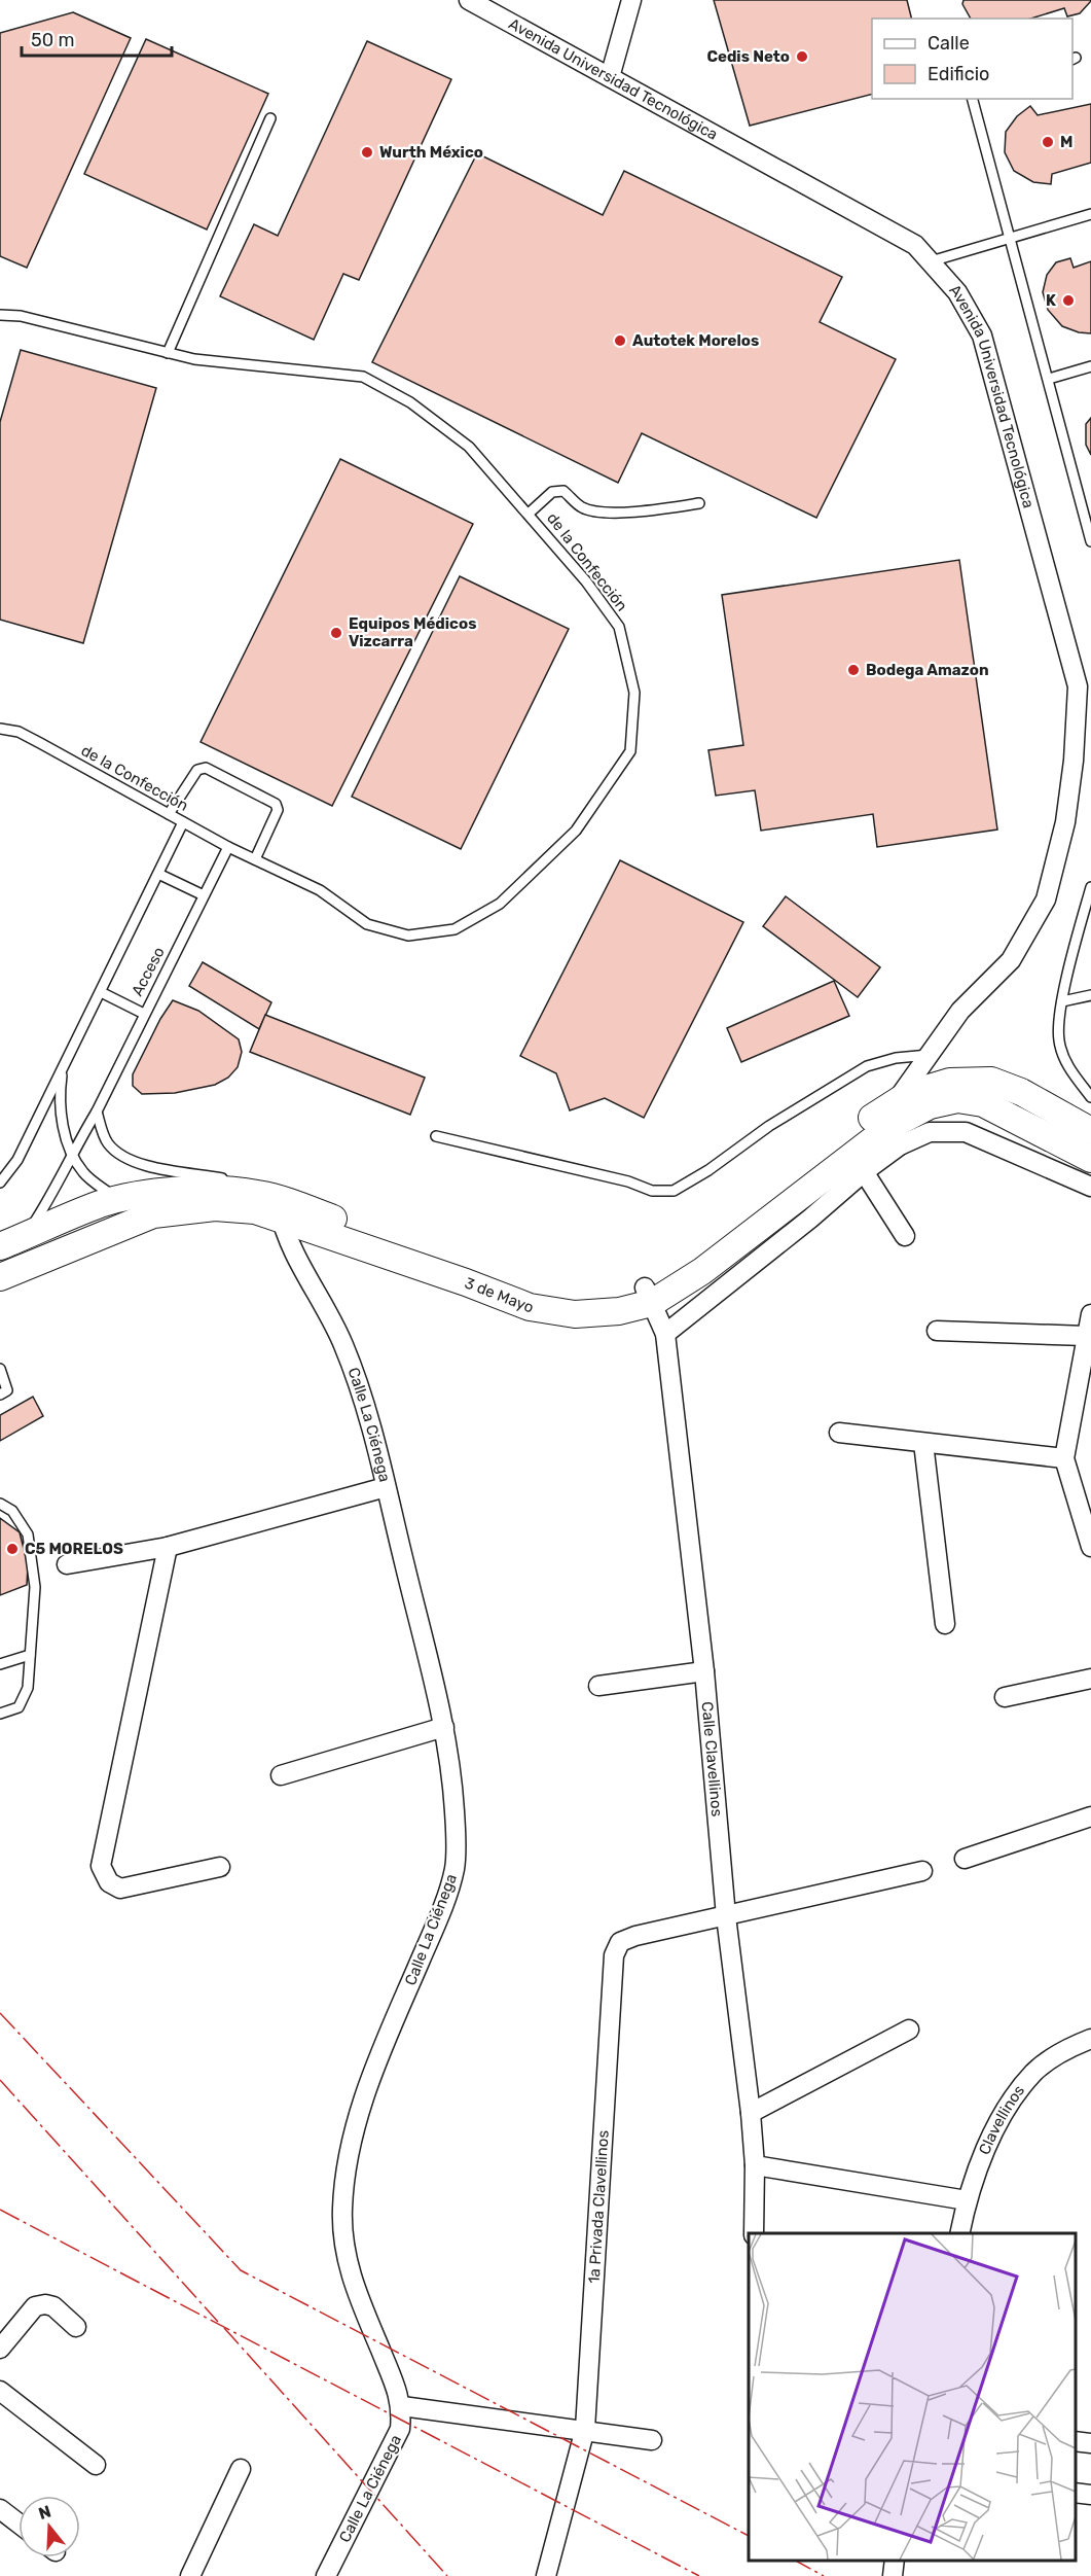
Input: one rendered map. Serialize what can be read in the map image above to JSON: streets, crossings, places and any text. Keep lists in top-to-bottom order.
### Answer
{
  "streets": {
    "main road": ["3 de Mayo"],
    "street": [
      "Avenida Universidad Tecnológica",
      "Calle La Ciénega",
      "Calle Clavellinos",
      "Clavellinos",
      "1a Privada Clavellinos"
    ],
    "lane": ["de la Confección", "Acceso"]
  },
  "crossings": [
    ["Avenida Universidad Tecnológica", "3 de Mayo"],
    ["de la Confección", "Acceso"],
    ["Acceso", "3 de Mayo"],
    ["3 de Mayo", "Calle La Ciénega"],
    ["3 de Mayo", "Calle Clavellinos"],
    ["Calle Clavellinos", "1a Privada Clavellinos"]
  ],
  "places": [
    "Cedis Neto",
    "M",
    "Wurth México",
    "K",
    "Autotek Morelos",
    "Equipos Médicos Vizcarra",
    "Bodega Amazon",
    "C5 MORELOS"
  ],
  "legend": ["Calle", "Edificio"],
  "scale_bar": "50 m",
  "north": "top"
}
